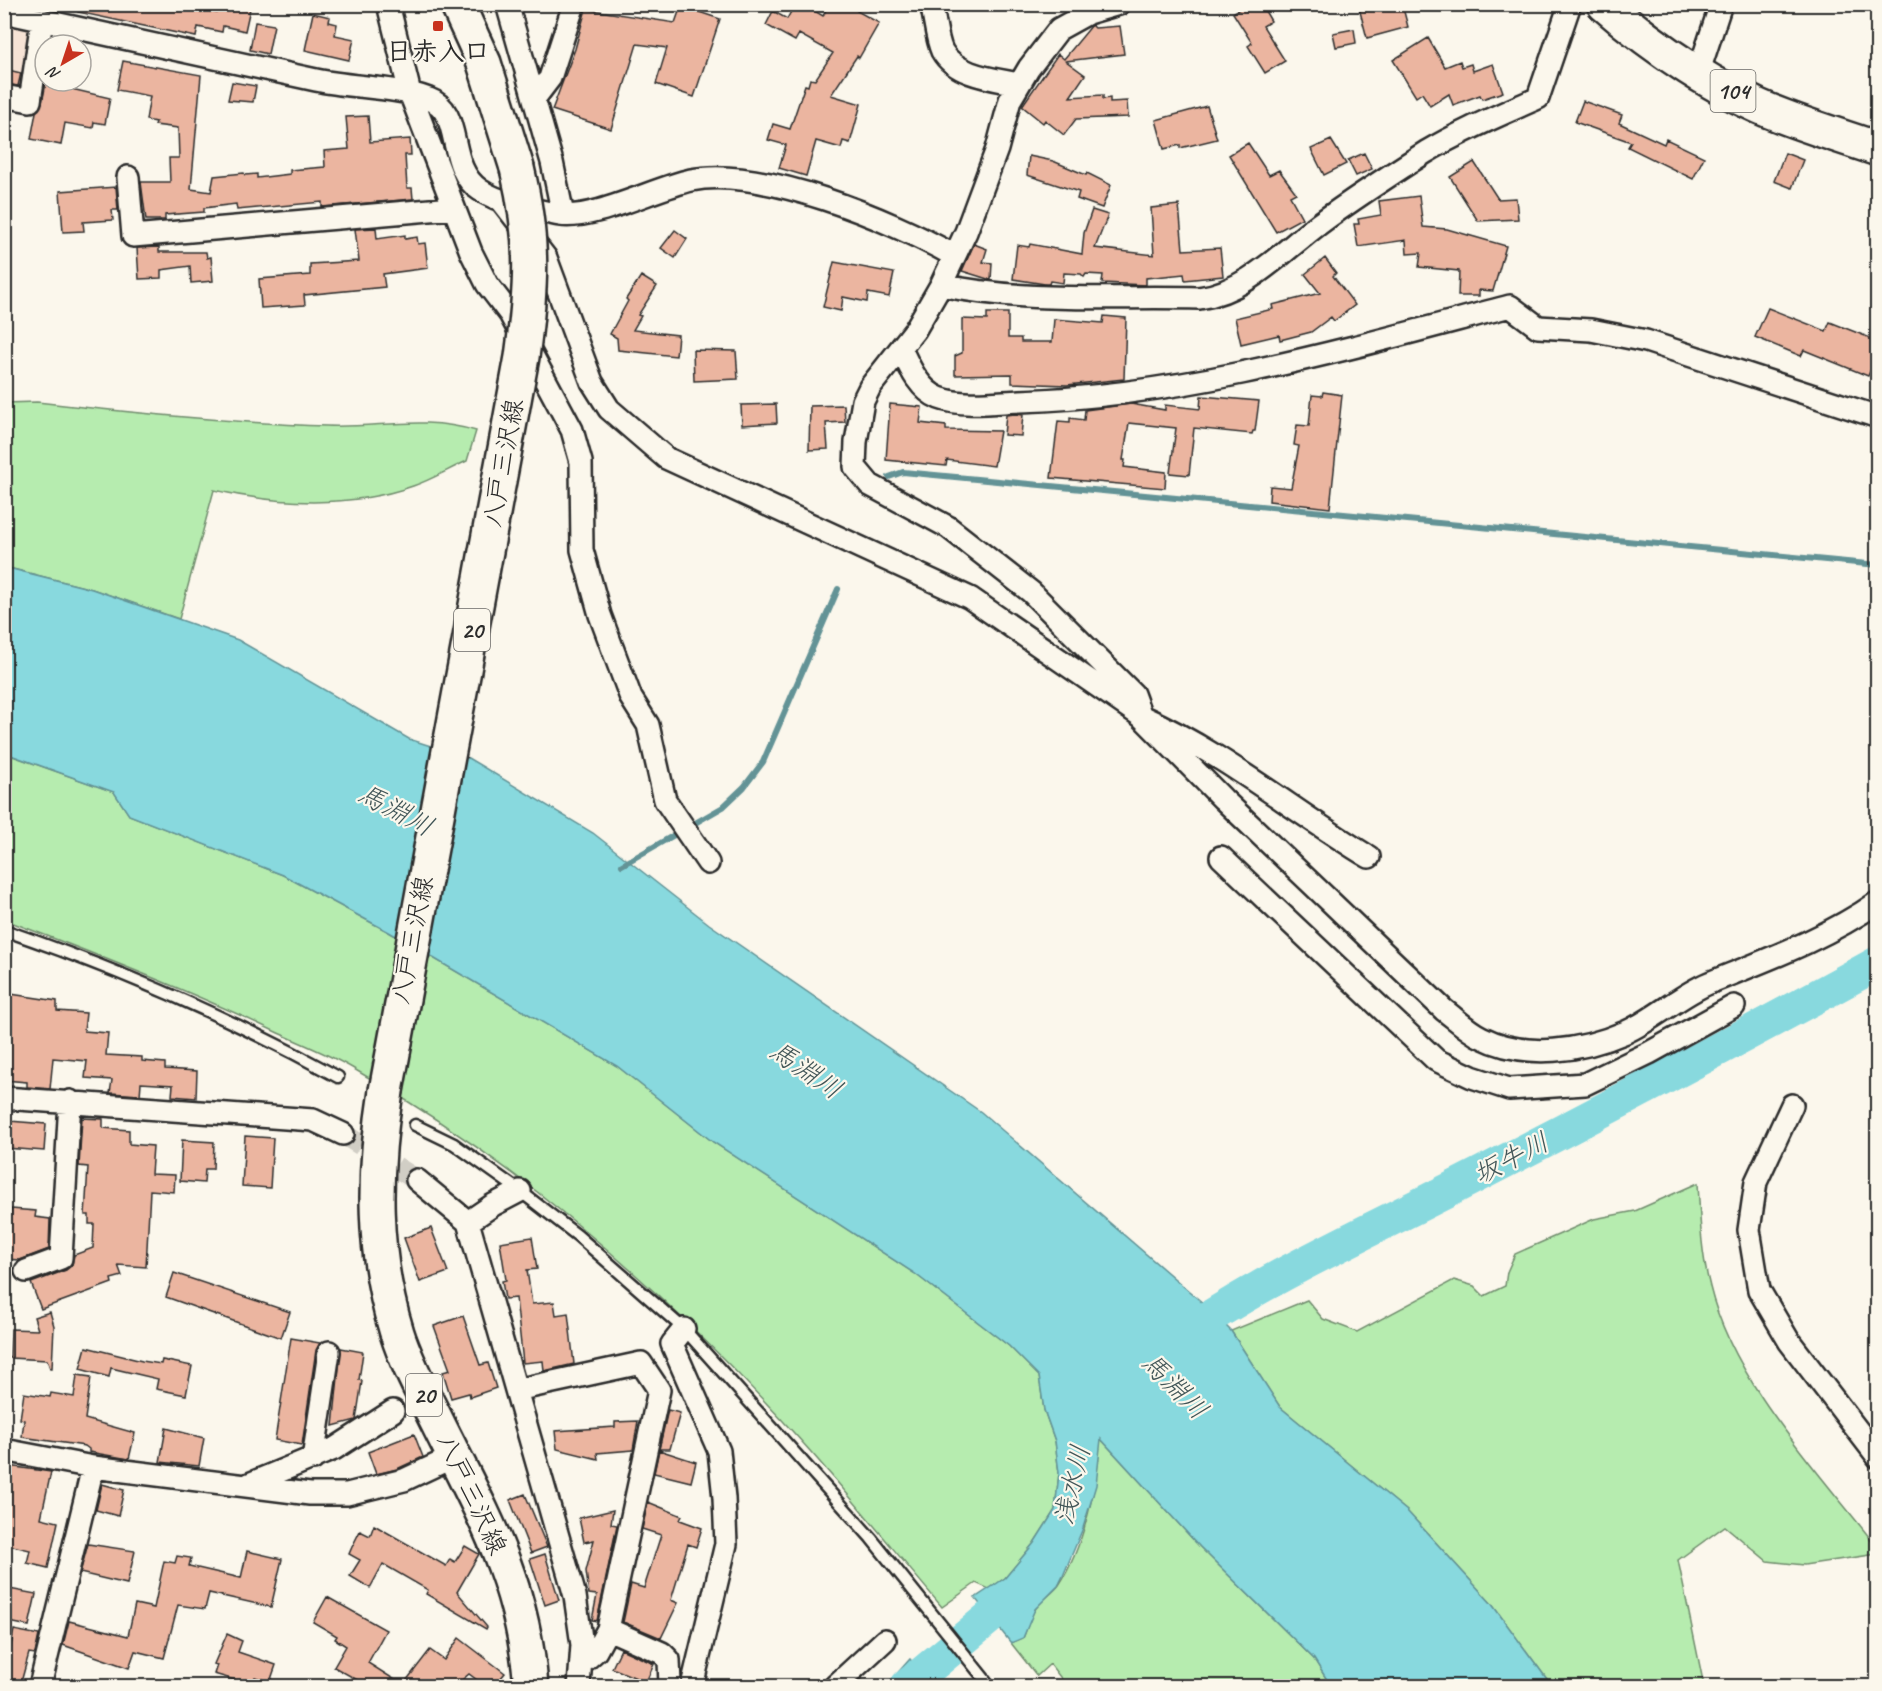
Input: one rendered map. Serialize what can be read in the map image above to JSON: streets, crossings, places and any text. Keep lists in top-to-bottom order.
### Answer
{
  "streets": {
    "main road": ["104", "八戸三沢線", "20"]
  },
  "water": ["馬淵川", "坂牛川", "浅水川"],
  "places": {
    "transit": ["日赤入口"]
  },
  "north": "bottom left"
}
